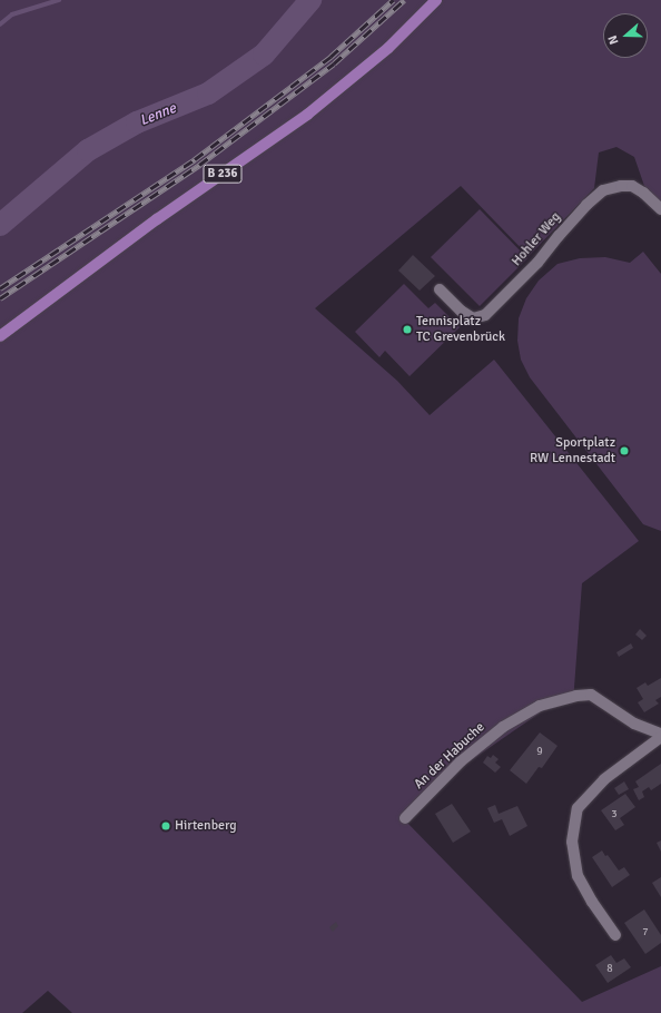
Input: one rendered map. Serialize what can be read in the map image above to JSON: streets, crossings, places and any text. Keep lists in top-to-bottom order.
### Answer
{
  "streets": {
    "main road": ["B 236"],
    "street": ["Hohler Weg", "An der Habuche"]
  },
  "water": ["Lenne"],
  "places": ["Tennisplatz TC Grevenbrück", "Sportplatz RW Lennestadt", "Hirtenberg"],
  "house_numbers": [
    "9",
    "3",
    "7",
    "8"
  ],
  "north": "left"
}
